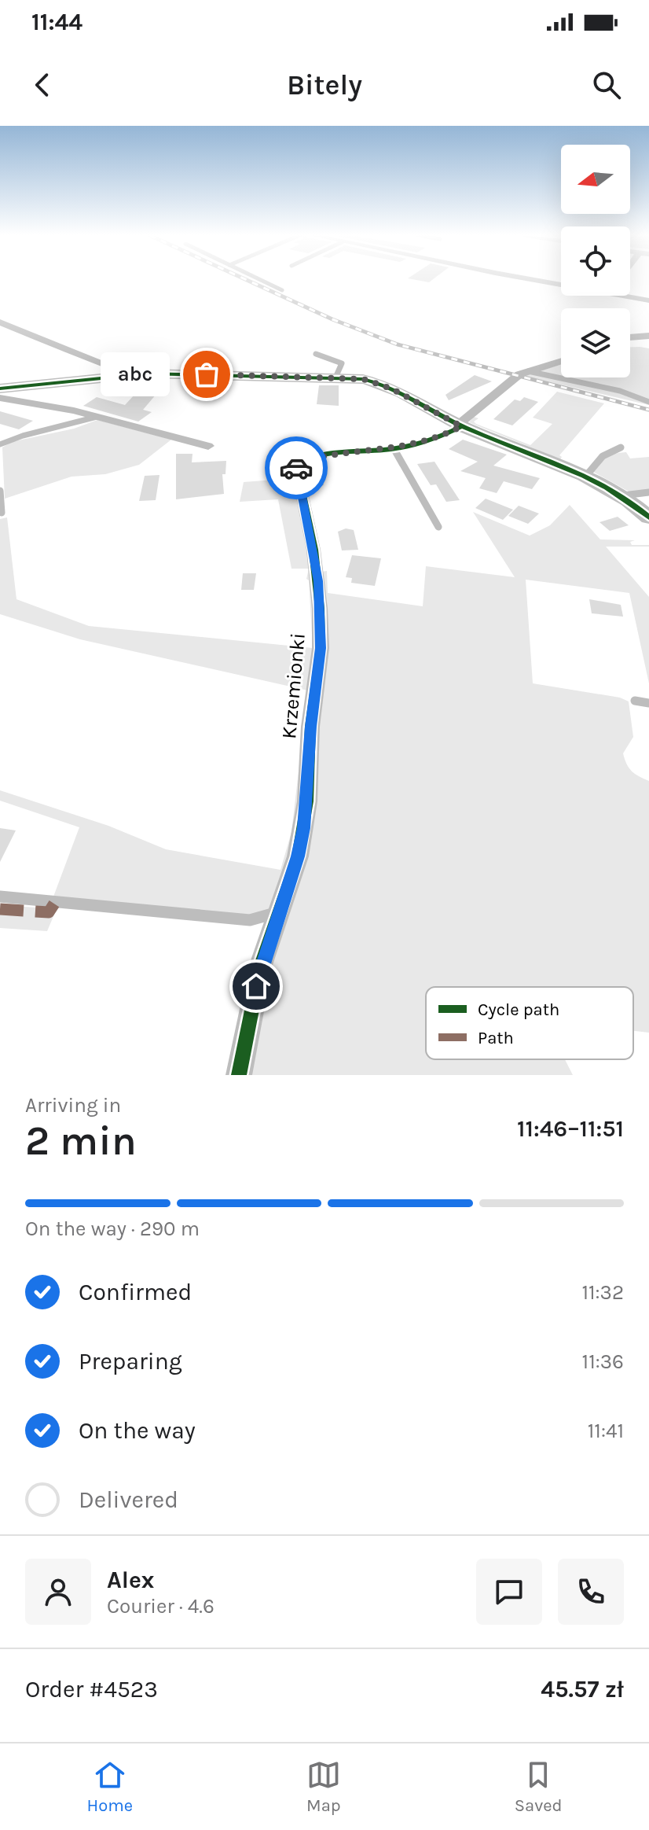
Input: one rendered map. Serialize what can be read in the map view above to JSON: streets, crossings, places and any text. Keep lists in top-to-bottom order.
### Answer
{
  "streets": {
    "street": ["Krzemionki"]
  },
  "places": ["abc"],
  "legend": ["Cycle path", "Path"],
  "north": "left",
  "page": {
    "status": "11:44",
    "header": "Bitely",
    "bubble": "abc",
    "heading": ["2 min", "Arriving in", "11:46–11:51"],
    "panel": [
      "Alex",
      "Courier · 4.6",
      "Order #4523",
      "45.57 zł"
    ],
    "bar": "On the way · 290 m",
    "list": [
      ["Confirmed", "11:32"],
      ["Preparing", "11:36"],
      ["On the way", "11:41"],
      "Delivered"
    ],
    "tabs": ["Home", "Map", "Saved"]
  }
}
